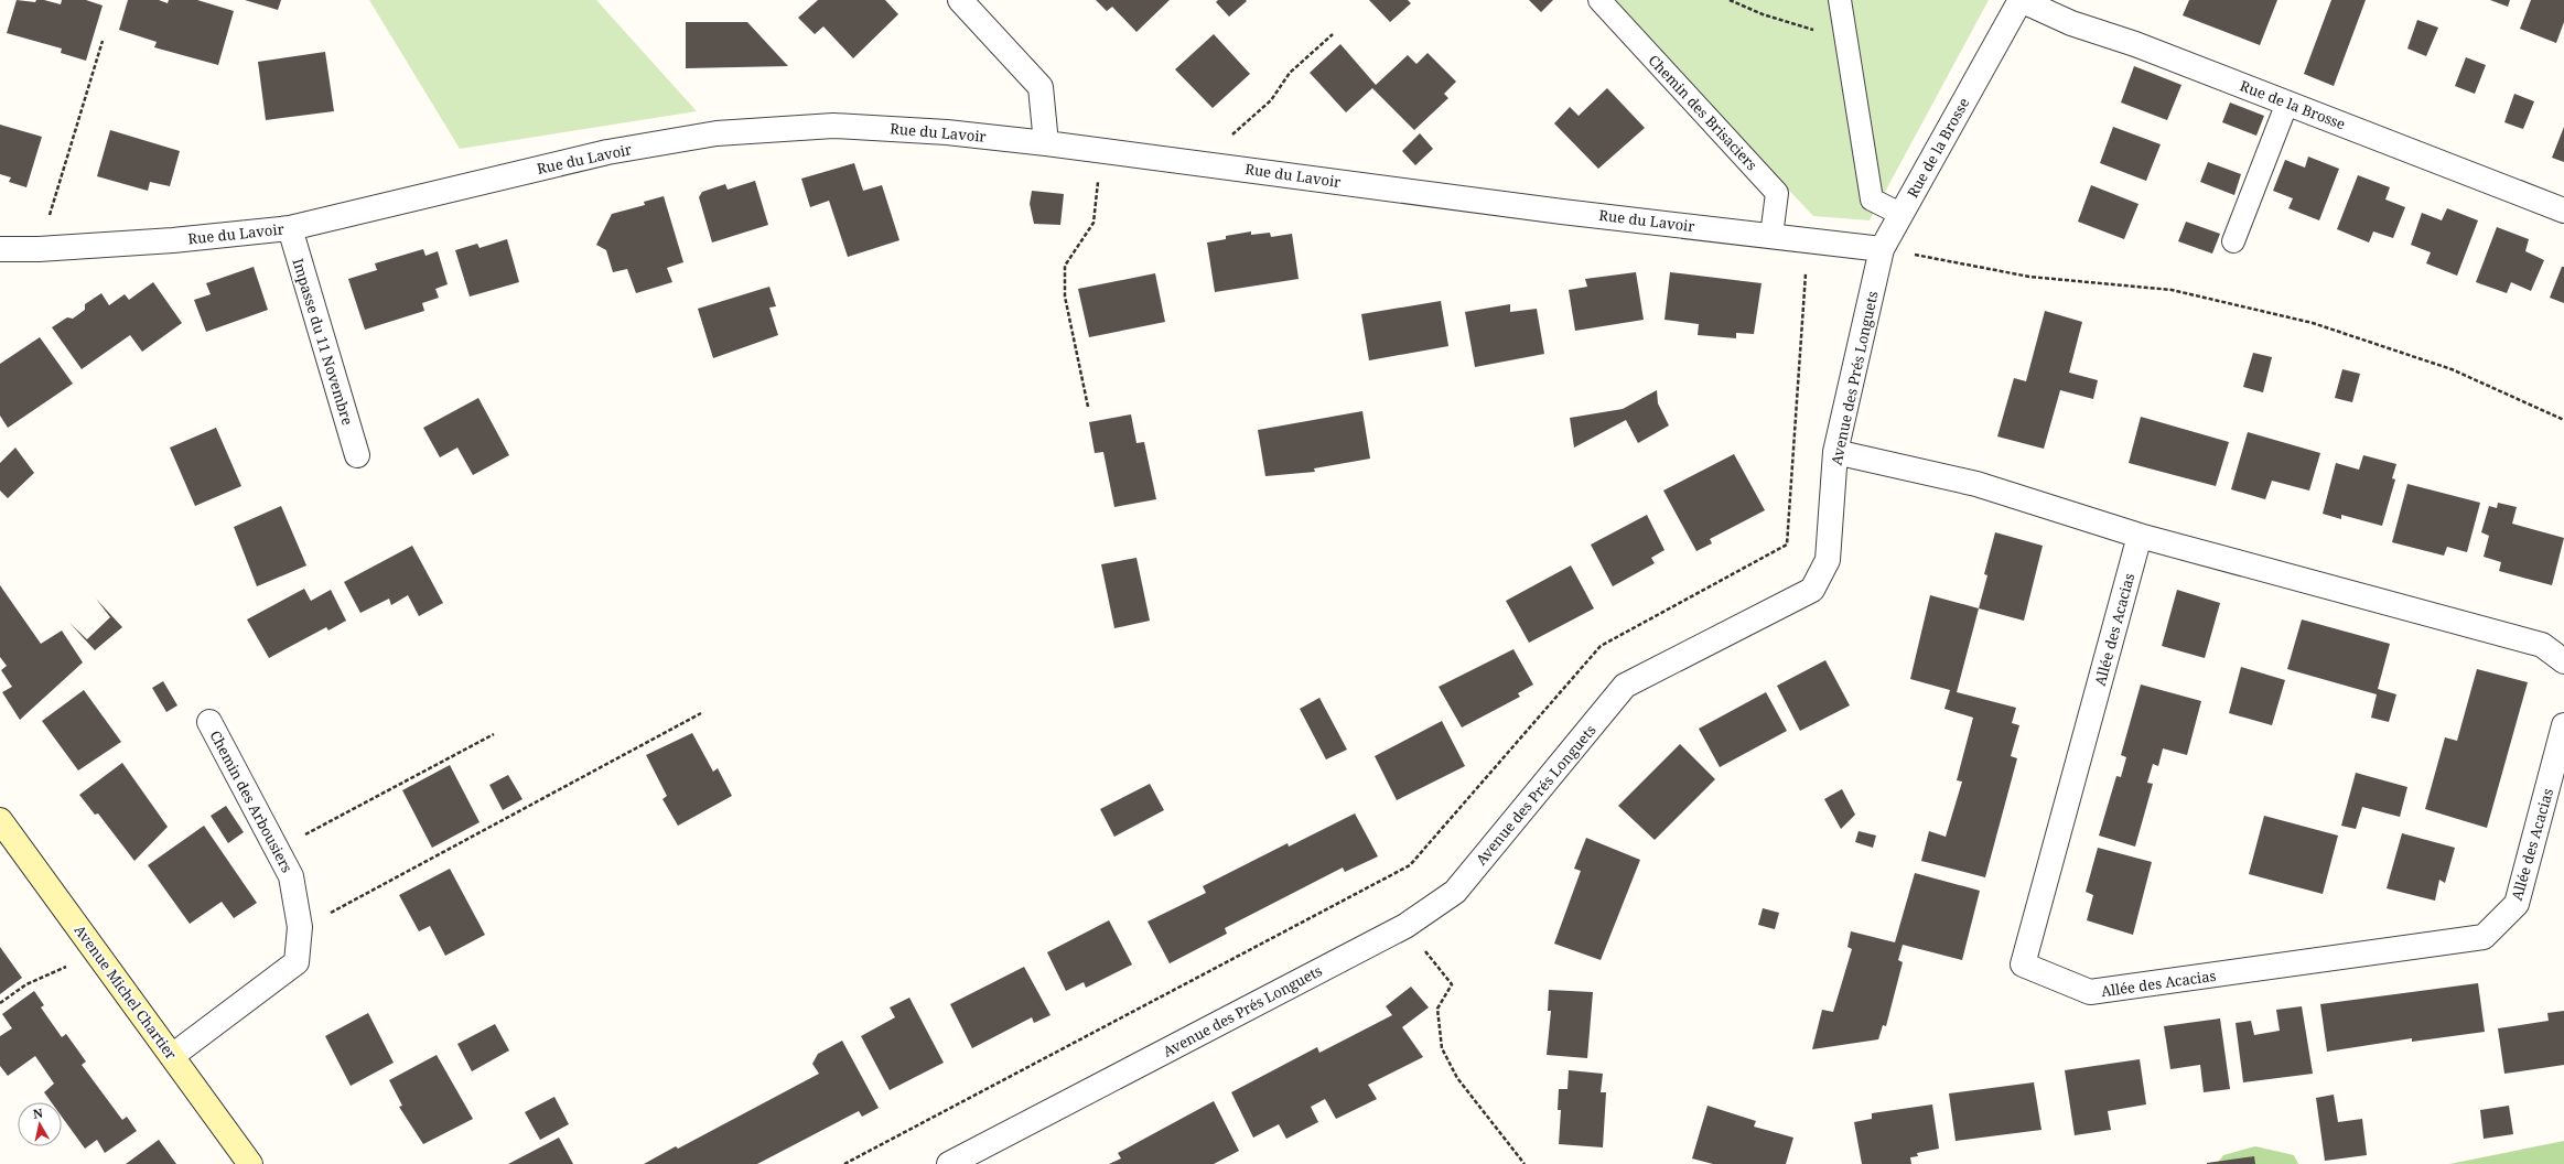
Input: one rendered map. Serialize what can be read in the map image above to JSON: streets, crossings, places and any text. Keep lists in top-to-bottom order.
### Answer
{
  "streets": {
    "main road": ["Avenue Michel Chartier"],
    "street": [
      "Rue de la Brosse",
      "Rue du Lavoir",
      "Impasse du 11 Novembre",
      "Avenue des Prés Longuets",
      "Allée des Acacias",
      "Chemin des Arbousiers"
    ],
    "lane": ["Chemin des Brisaciers"]
  },
  "crossings": [
    ["Rue de la Brosse", "Rue du Lavoir"],
    ["Rue de la Brosse", "Avenue des Prés Longuets"],
    ["Chemin des Brisaciers", "Rue du Lavoir"],
    ["Rue du Lavoir", "Impasse du 11 Novembre"],
    ["Rue du Lavoir", "Avenue des Prés Longuets"],
    ["Chemin des Arbousiers", "Avenue Michel Chartier"]
  ],
  "north": "top"
}
